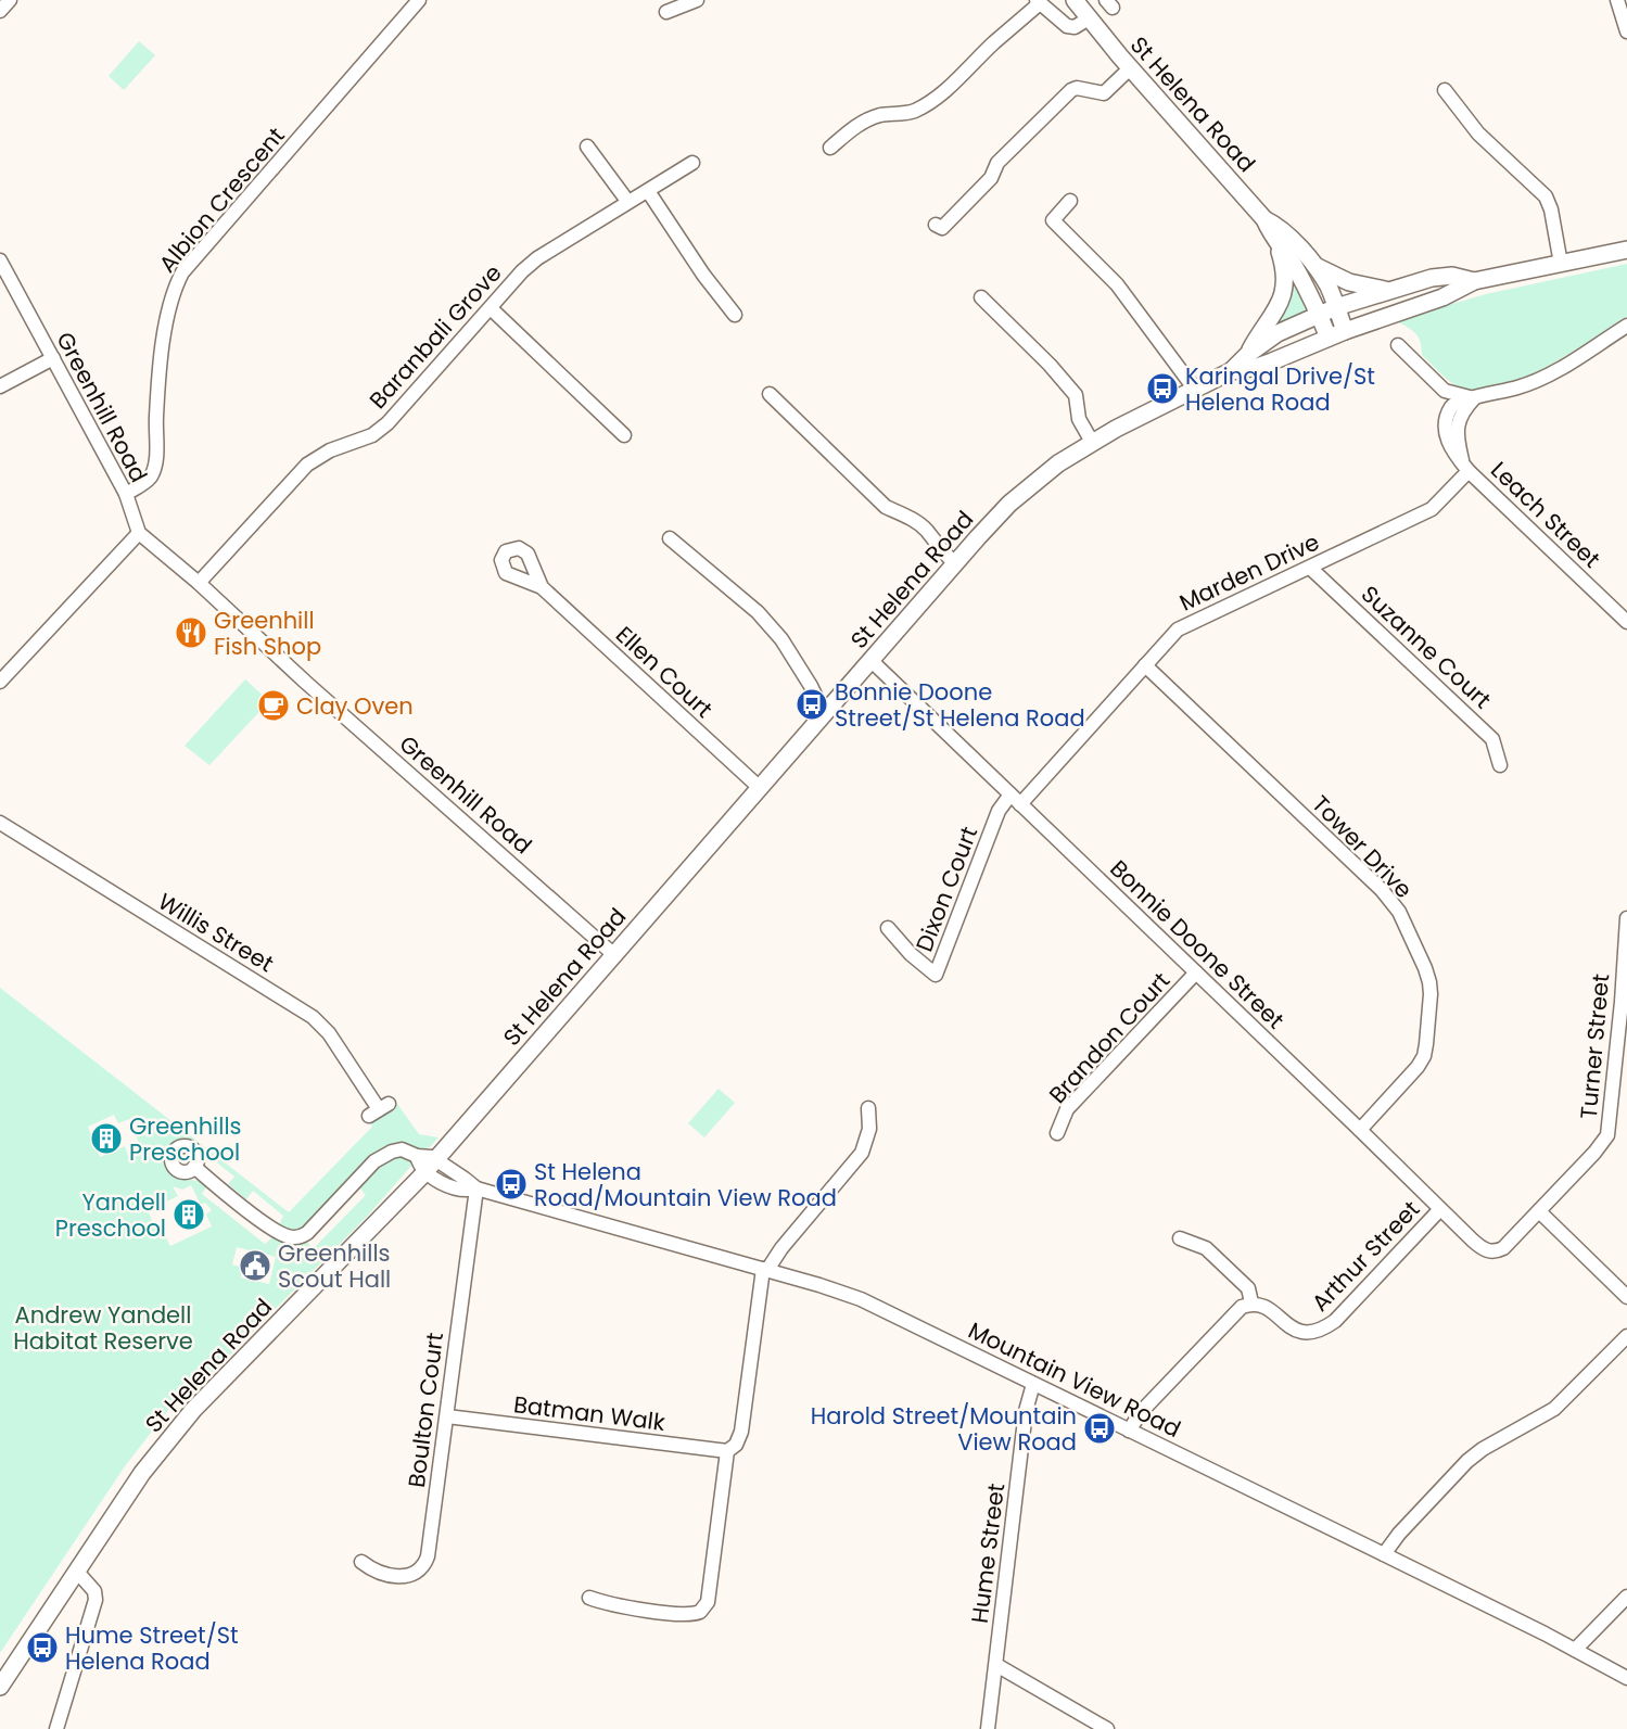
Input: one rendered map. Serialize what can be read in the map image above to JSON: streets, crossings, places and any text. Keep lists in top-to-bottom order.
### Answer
{
  "streets": {
    "main road": ["St Helena Road"],
    "street": [
      "Albion Crescent",
      "Baranbali Grove",
      "Greenhill Road",
      "Leach Street",
      "Marden Drive",
      "Suzanne Court",
      "Ellen Court",
      "Tower Drive",
      "Dixon Court",
      "Willis Street",
      "Bonnie Doone Street",
      "Brandon Court",
      "Turner Street",
      "Arthur Street",
      "Mountain View Road",
      "Boulton Court",
      "Batman Walk",
      "Hume Street"
    ]
  },
  "crossings": [
    ["St Helena Road", "Greenhill Road"],
    ["St Helena Road", "Ellen Court"],
    ["St Helena Road", "Bonnie Doone Street"],
    ["St Helena Road", "Mountain View Road"],
    ["Albion Crescent", "Greenhill Road"],
    ["Baranbali Grove", "Greenhill Road"],
    ["Leach Street", "Marden Drive"],
    ["Marden Drive", "Suzanne Court"],
    ["Marden Drive", "Tower Drive"],
    ["Marden Drive", "Dixon Court"],
    ["Marden Drive", "Bonnie Doone Street"],
    ["Tower Drive", "Bonnie Doone Street"],
    ["Dixon Court", "Bonnie Doone Street"],
    ["Bonnie Doone Street", "Brandon Court"],
    ["Bonnie Doone Street", "Turner Street"],
    ["Bonnie Doone Street", "Arthur Street"],
    ["Mountain View Road", "Boulton Court"],
    ["Mountain View Road", "Hume Street"],
    ["Boulton Court", "Batman Walk"]
  ],
  "parks": ["Andrew Yandell Habitat Reserve"],
  "places": {
    "bus stop": [
      "Karingal Drive/St Helena Road",
      "Bonnie Doone Street/St Helena Road",
      "St Helena Road/Mountain View Road",
      "Harold Street/Mountain View Road",
      "Hume Street/St Helena Road"
    ],
    "restaurant": ["Greenhill Fish Shop"],
    "cafe": ["Clay Oven"],
    "building": ["Greenhills Preschool", "Yandell Preschool"],
    "public building": ["Greenhills Scout Hall"]
  }
}
